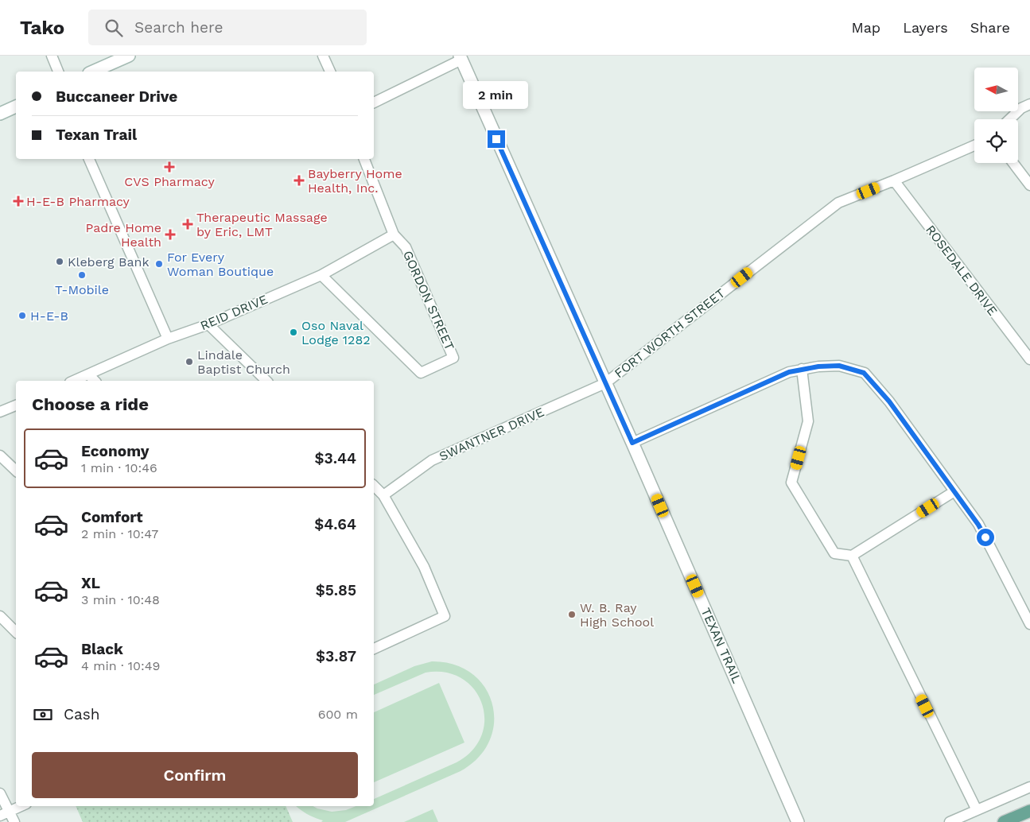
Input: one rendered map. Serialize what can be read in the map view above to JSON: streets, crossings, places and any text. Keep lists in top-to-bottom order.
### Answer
{
  "streets": {
    "street": [
      "ROSEDALE DRIVE",
      "GORDON STREET",
      "REID DRIVE",
      "FORT WORTH STREET",
      "SWANTNER DRIVE",
      "TEXAN TRAIL"
    ]
  },
  "crossings": [
    ["ROSEDALE DRIVE", "FORT WORTH STREET"],
    ["GORDON STREET", "REID DRIVE"],
    ["FORT WORTH STREET", "SWANTNER DRIVE"],
    ["FORT WORTH STREET", "TEXAN TRAIL"],
    ["SWANTNER DRIVE", "TEXAN TRAIL"]
  ],
  "places": {
    "health": [
      "CVS Pharmacy",
      "Bayberry Home Health, Inc.",
      "H-E-B Pharmacy",
      "Therapeutic Massage by Eric, LMT",
      "Padre Home Health"
    ],
    "other": [
      "Kleberg Bank",
      "For Every Woman Boutique",
      "T-Mobile",
      "H-E-B",
      "Oso Naval Lodge 1282",
      "Lindale Baptist Church",
      "W. B. Ray High School"
    ]
  },
  "north": "left",
  "page": {
    "header": "Tako",
    "search": "Search here",
    "nav": ["Map", "Layers", "Share"],
    "banner": ["Buccaneer Drive", "Texan Trail"],
    "bubble": "2 min",
    "heading": "Choose a ride",
    "list": [
      {
        "name": "Economy",
        "note": "1 min · 10:46",
        "value": "$3.44"
      },
      {
        "name": "Comfort",
        "note": "2 min · 10:47",
        "value": "$4.64"
      },
      {
        "name": "XL",
        "note": "3 min · 10:48",
        "value": "$5.85"
      },
      {
        "name": "Black",
        "note": "4 min · 10:49",
        "value": "$3.87"
      }
    ],
    "pay": ["Cash", "600 m"],
    "buttons": "Confirm"
  }
}
